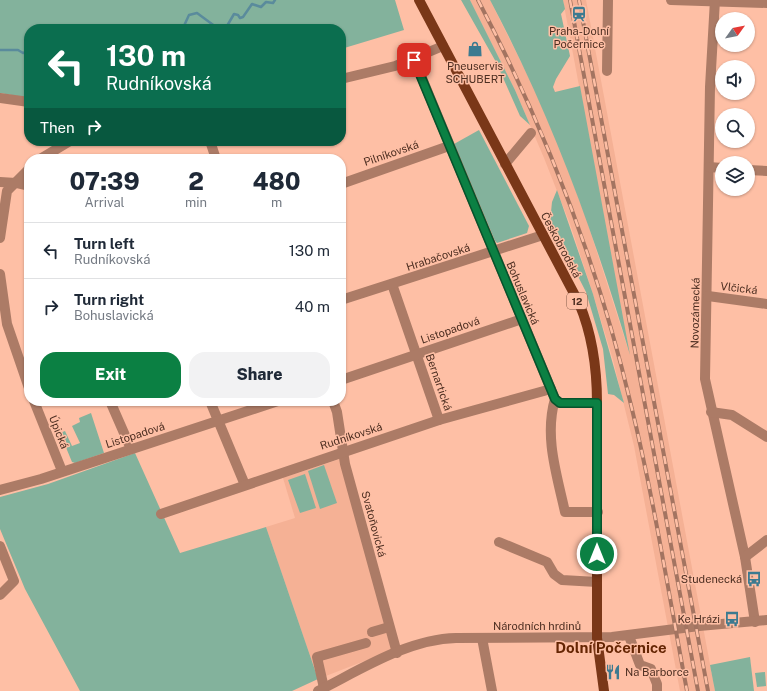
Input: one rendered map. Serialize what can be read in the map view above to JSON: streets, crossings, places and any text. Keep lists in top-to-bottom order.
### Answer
{
  "streets": {
    "main road": ["Českobrodská", "12"],
    "street": [
      "Pilníkovská",
      "Hrabačovská",
      "Vlčická",
      "Bohuslavická",
      "Novozámecká",
      "Listopadová",
      "Bernartická",
      "Úpická",
      "Rudníkovská",
      "Svatoňovická",
      "Národních hrdinů"
    ]
  },
  "crossings": [
    ["Pilníkovská", "Bohuslavická"],
    ["Českobrodská", "Hrabačovská"],
    ["Českobrodská", "Národních hrdinů"],
    ["Hrabačovská", "Bohuslavická"],
    ["Hrabačovská", "Bernartická"],
    ["Vlčická", "Novozámecká"],
    ["Bohuslavická", "Listopadová"],
    ["Bohuslavická", "Rudníkovská"],
    ["Novozámecká", "Národních hrdinů"],
    ["Listopadová", "Bernartická"],
    ["Listopadová", "Úpická"],
    ["Bernartická", "Rudníkovská"],
    ["Rudníkovská", "Svatoňovická"],
    ["Svatoňovická", "Národních hrdinů"]
  ],
  "districts": ["Dolní Počernice"],
  "places": {
    "station": ["Praha-Dolní Počernice"],
    "shop": ["Pneuservis SCHUBERT"],
    "bus stop": ["Studenecká", "Ke Hrázi"],
    "restaurant": ["Na Barborce"]
  },
  "north": "top right",
  "page": {
    "turn": ["130 m", "Rudníkovská"],
    "then": "Then",
    "eta": [
      "07:39",
      "Arrival",
      "2",
      "min",
      "480",
      "m"
    ],
    "list": [
      {
        "name": "Turn left",
        "note": "Rudníkovská",
        "value": "130 m"
      },
      {
        "name": "Turn right",
        "note": "Bohuslavická",
        "value": "40 m"
      }
    ],
    "buttons": ["Exit", "Share"]
  }
}
